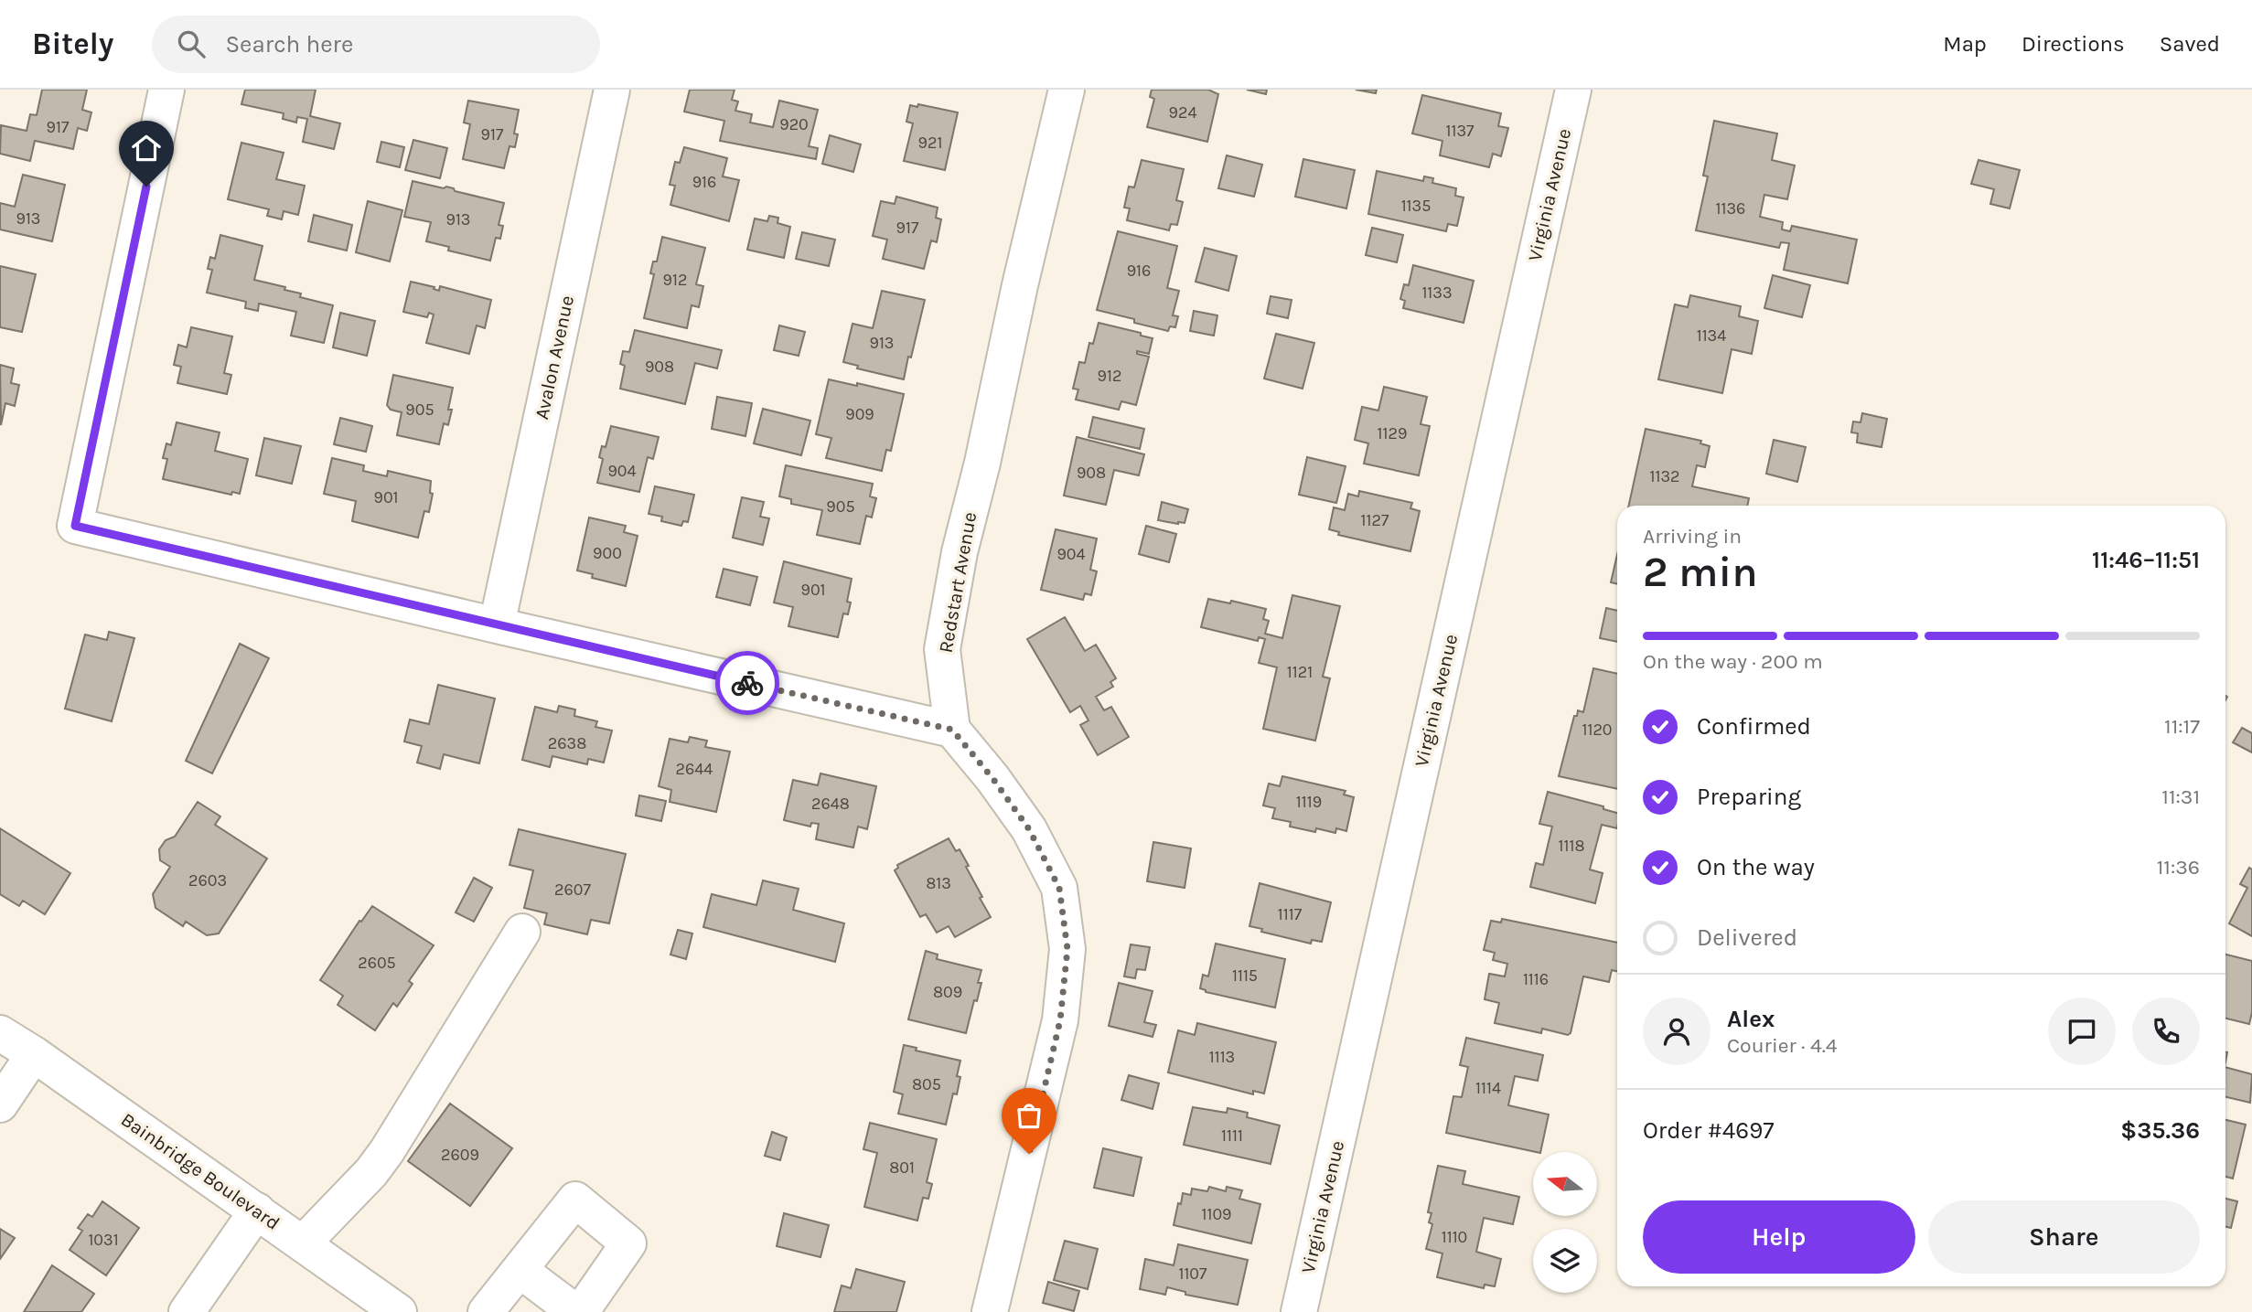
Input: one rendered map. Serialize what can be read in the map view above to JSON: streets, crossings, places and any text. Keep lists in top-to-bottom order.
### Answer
{
  "streets": {
    "street": [
      "Virginia Avenue",
      "Avalon Avenue",
      "Redstart Avenue",
      "Bainbridge Boulevard"
    ]
  },
  "house_numbers": [
    "924",
    "920",
    "917",
    "1137",
    "917",
    "921",
    "916",
    "1135",
    "1136",
    "913",
    "913",
    "917",
    "916",
    "912",
    "1133",
    "1134",
    "913",
    "908",
    "912",
    "905",
    "909",
    "1129",
    "904",
    "908",
    "1132",
    "901",
    "905",
    "1127",
    "900",
    "904",
    "901",
    "1121",
    "1120",
    "2638",
    "2644",
    "1119",
    "2648",
    "1118",
    "2603",
    "813",
    "2607",
    "1117",
    "2605",
    "1115",
    "1116",
    "809",
    "1113",
    "805",
    "1114",
    "1111",
    "2609",
    "801",
    "1109",
    "1110",
    "1031",
    "1107"
  ],
  "north": "left",
  "page": {
    "header": "Bitely",
    "search": "Search here",
    "nav": ["Map", "Directions", "Saved"],
    "heading": ["2 min", "Arriving in", "11:46–11:51"],
    "panel": [
      "Alex",
      "Courier · 4.4",
      "Order #4697",
      "$35.36"
    ],
    "bar": "On the way · 200 m",
    "list": [
      ["Confirmed", "11:17"],
      ["Preparing", "11:31"],
      ["On the way", "11:36"],
      "Delivered"
    ],
    "buttons": ["Help", "Share"]
  }
}
